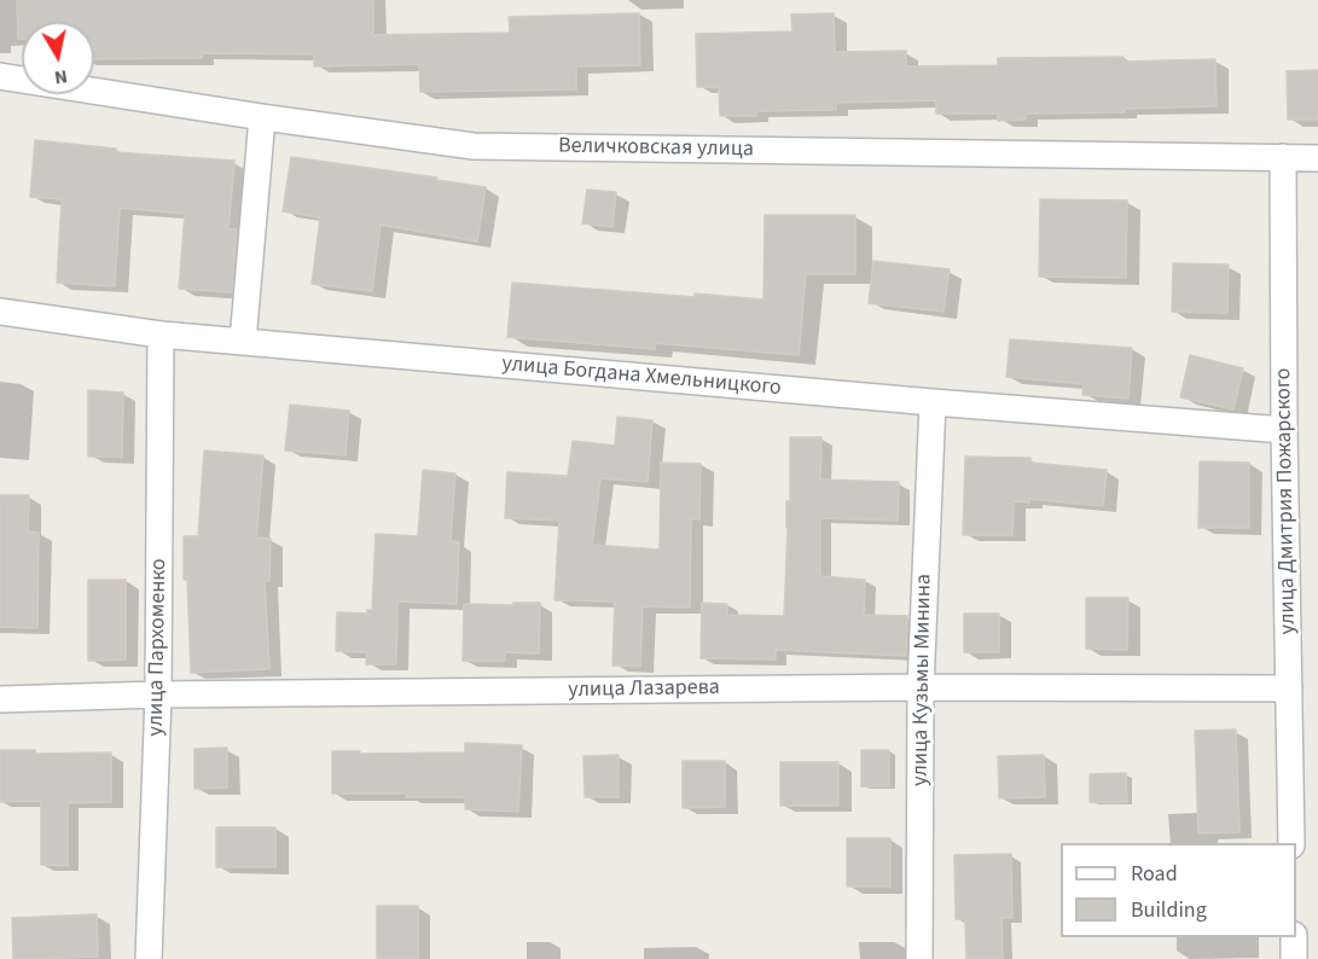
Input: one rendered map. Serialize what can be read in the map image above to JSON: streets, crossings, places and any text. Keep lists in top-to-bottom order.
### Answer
{
  "streets": {
    "street": [
      "Величковская улица",
      "улица Богдана Хмельницкого",
      "улица Дмитрия Пожарского",
      "улица Пархоменко",
      "улица Кузьмы Минина",
      "улица Лазарева"
    ]
  },
  "crossings": [
    ["Величковская улица", "улица Дмитрия Пожарского"],
    ["улица Богдана Хмельницкого", "улица Дмитрия Пожарского"],
    ["улица Богдана Хмельницкого", "улица Пархоменко"],
    ["улица Богдана Хмельницкого", "улица Кузьмы Минина"],
    ["улица Дмитрия Пожарского", "улица Лазарева"],
    ["улица Пархоменко", "улица Лазарева"],
    ["улица Кузьмы Минина", "улица Лазарева"]
  ],
  "legend": ["Road", "Building"],
  "north": "bottom"
}
